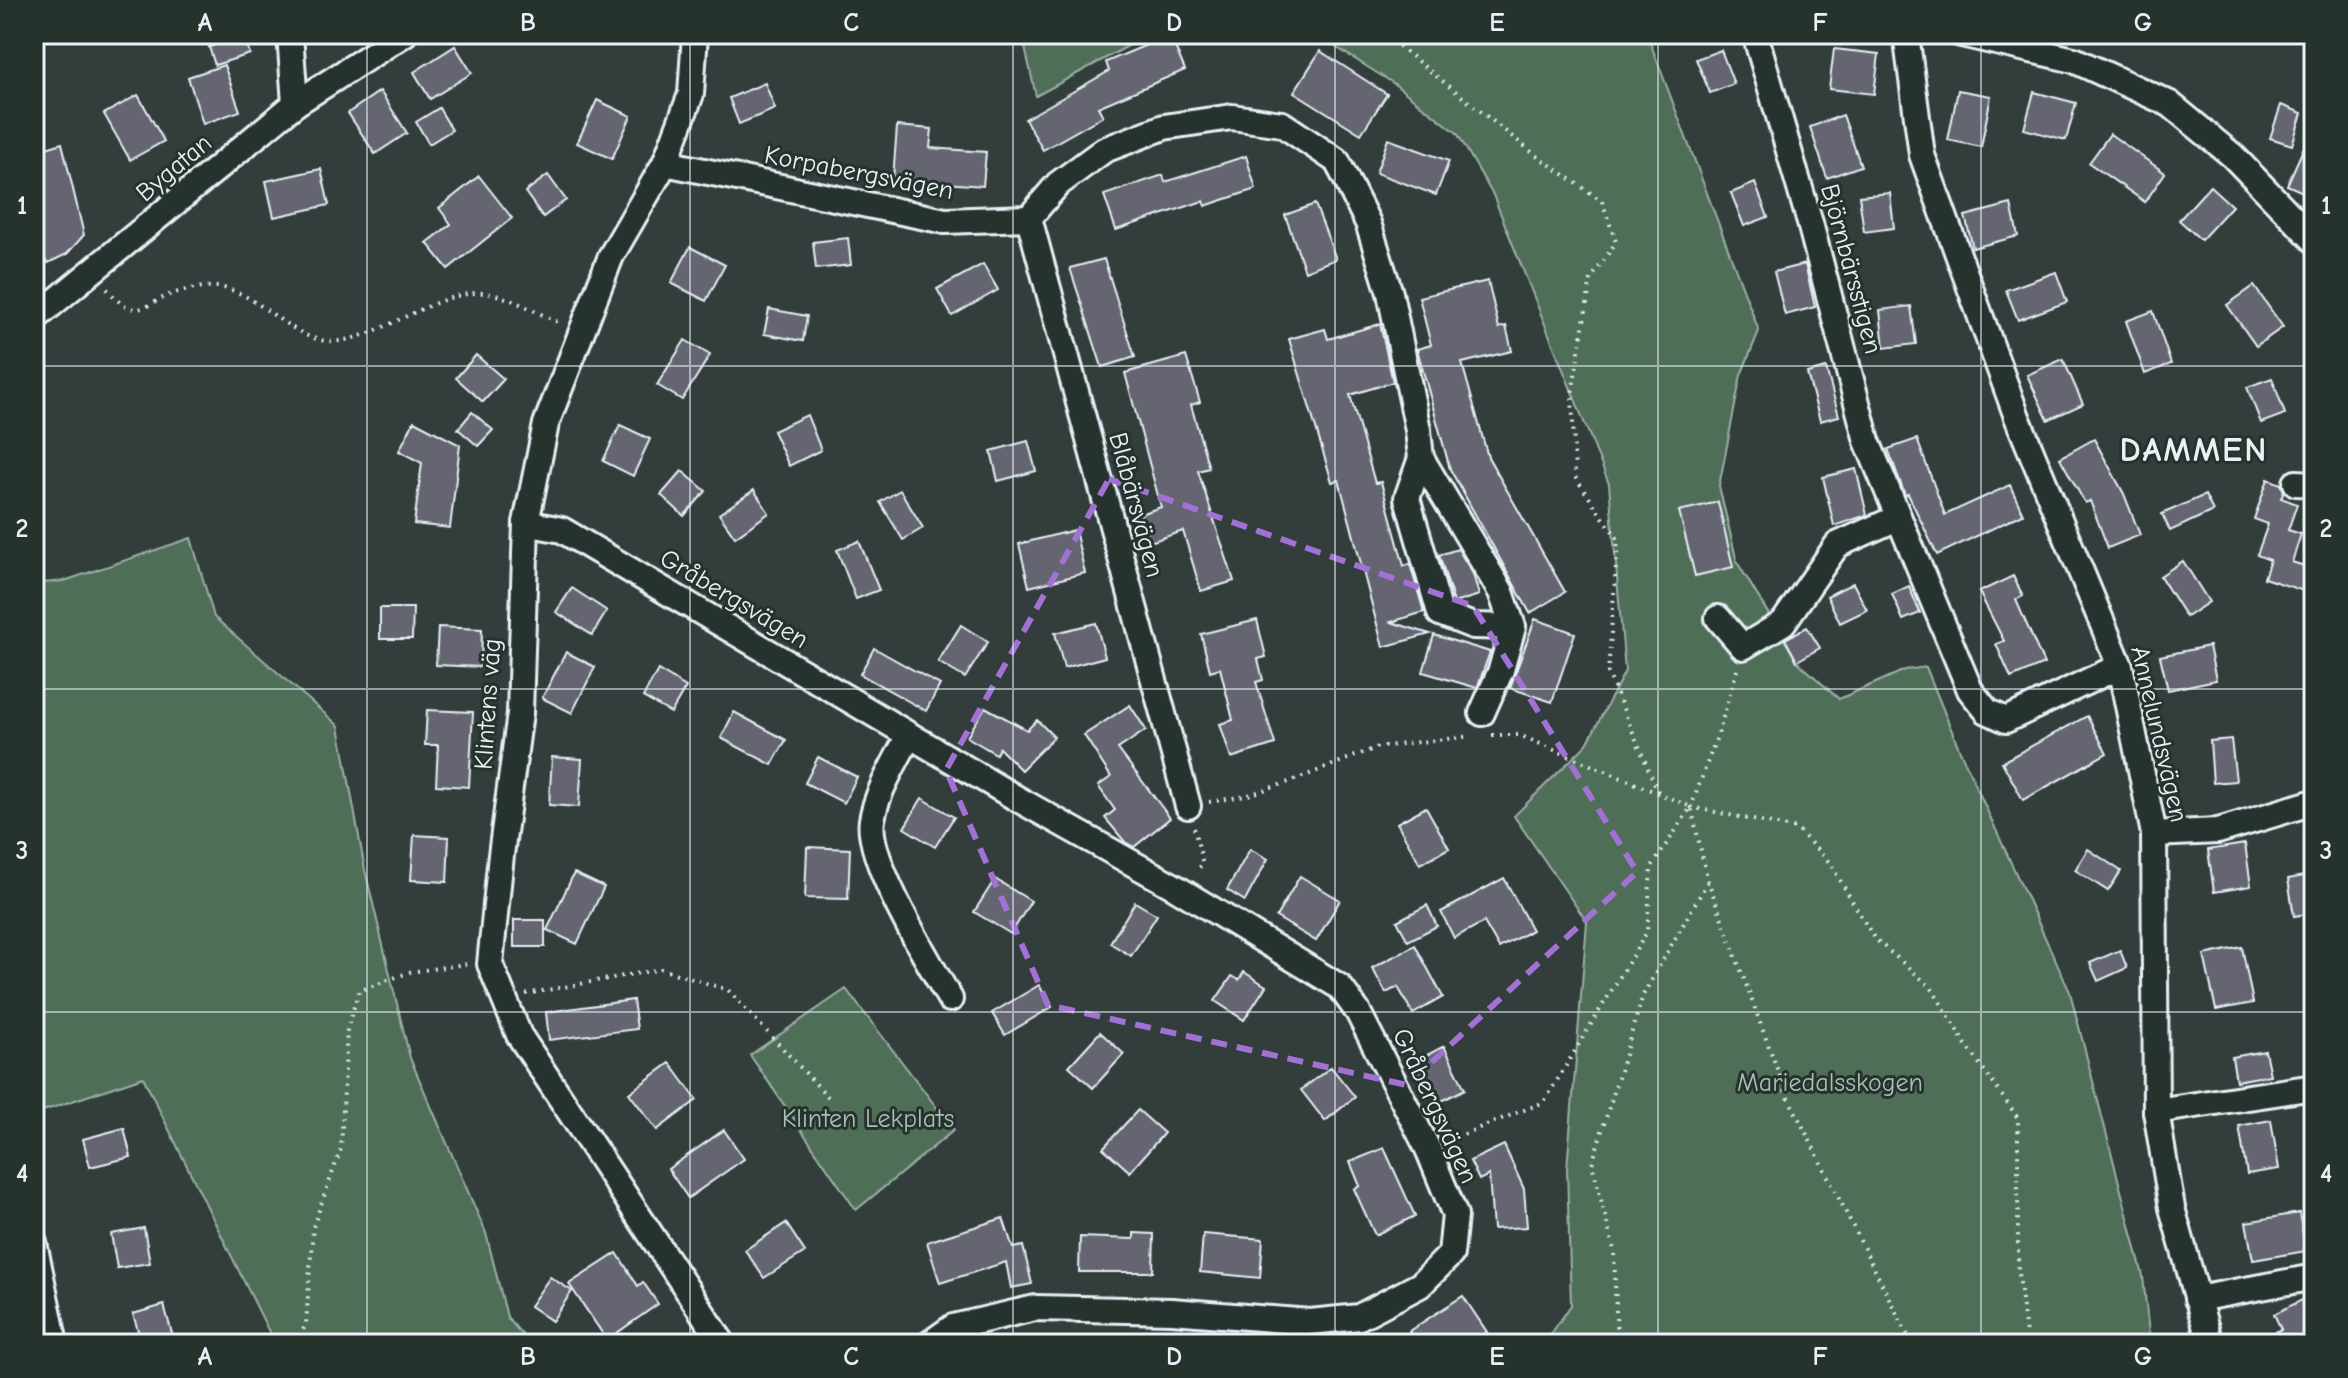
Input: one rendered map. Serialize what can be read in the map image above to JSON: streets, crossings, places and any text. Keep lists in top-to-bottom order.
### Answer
{
  "streets": {
    "street": [
      "Bygatan",
      "Korpabergsvägen",
      "Björnbärsstigen",
      "Blåbärsvägen",
      "Gråbergsvägen",
      "Klintens väg",
      "Annelundsvägen"
    ]
  },
  "crossings": [
    ["Korpabergsvägen", "Blåbärsvägen"],
    ["Korpabergsvägen", "Klintens väg"],
    ["Björnbärsstigen", "Annelundsvägen"],
    ["Gråbergsvägen", "Klintens väg"]
  ],
  "districts": ["DAMMEN"],
  "parks": ["Mariedalsskogen", "Klinten Lekplats"],
  "grid": {
    "columns": [
      "A",
      "B",
      "C",
      "D",
      "E",
      "F",
      "G"
    ],
    "rows": [
      "1",
      "2",
      "3",
      "4"
    ]
  }
}
